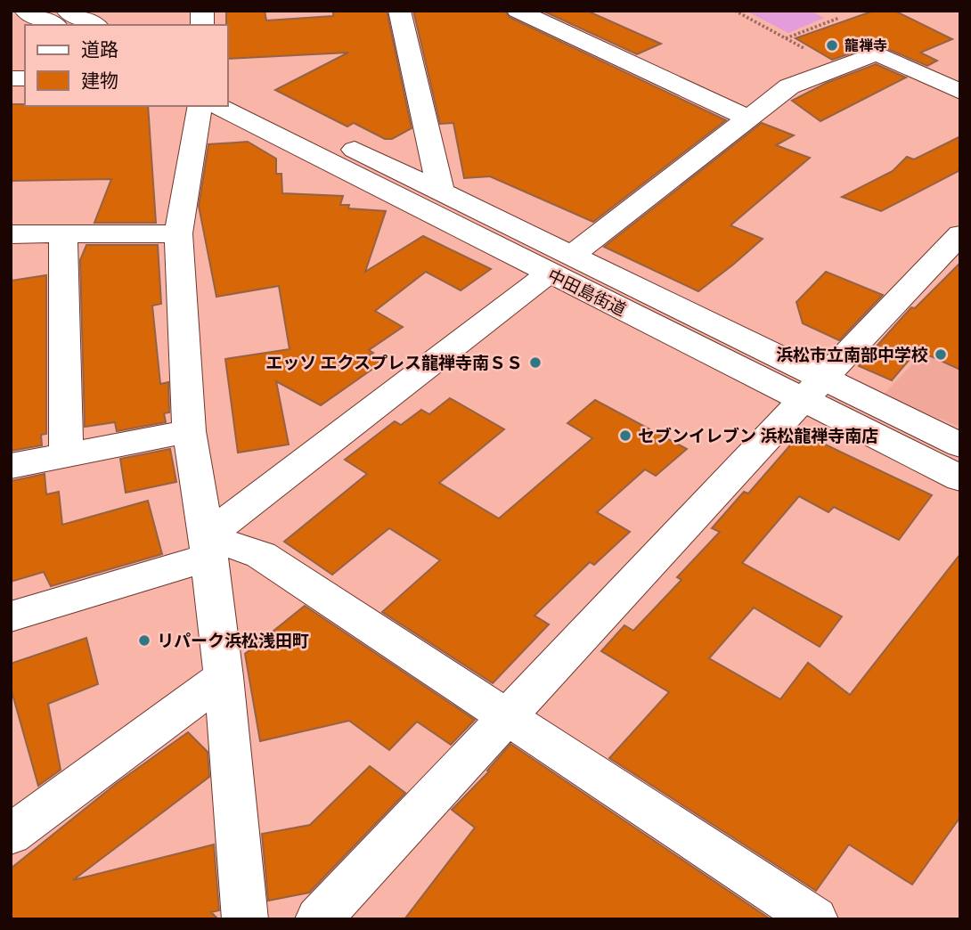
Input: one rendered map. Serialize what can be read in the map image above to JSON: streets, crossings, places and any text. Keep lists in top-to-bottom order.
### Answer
{
  "streets": {
    "street": ["中田島街道"]
  },
  "places": [
    "龍禅寺",
    "浜松市立南部中学校",
    "エッソ エクスプレス龍禅寺南ＳＳ",
    "セブンイレブン 浜松龍禅寺南店",
    "リパーク浜松浅田町"
  ],
  "legend": ["道路", "建物"]
}
